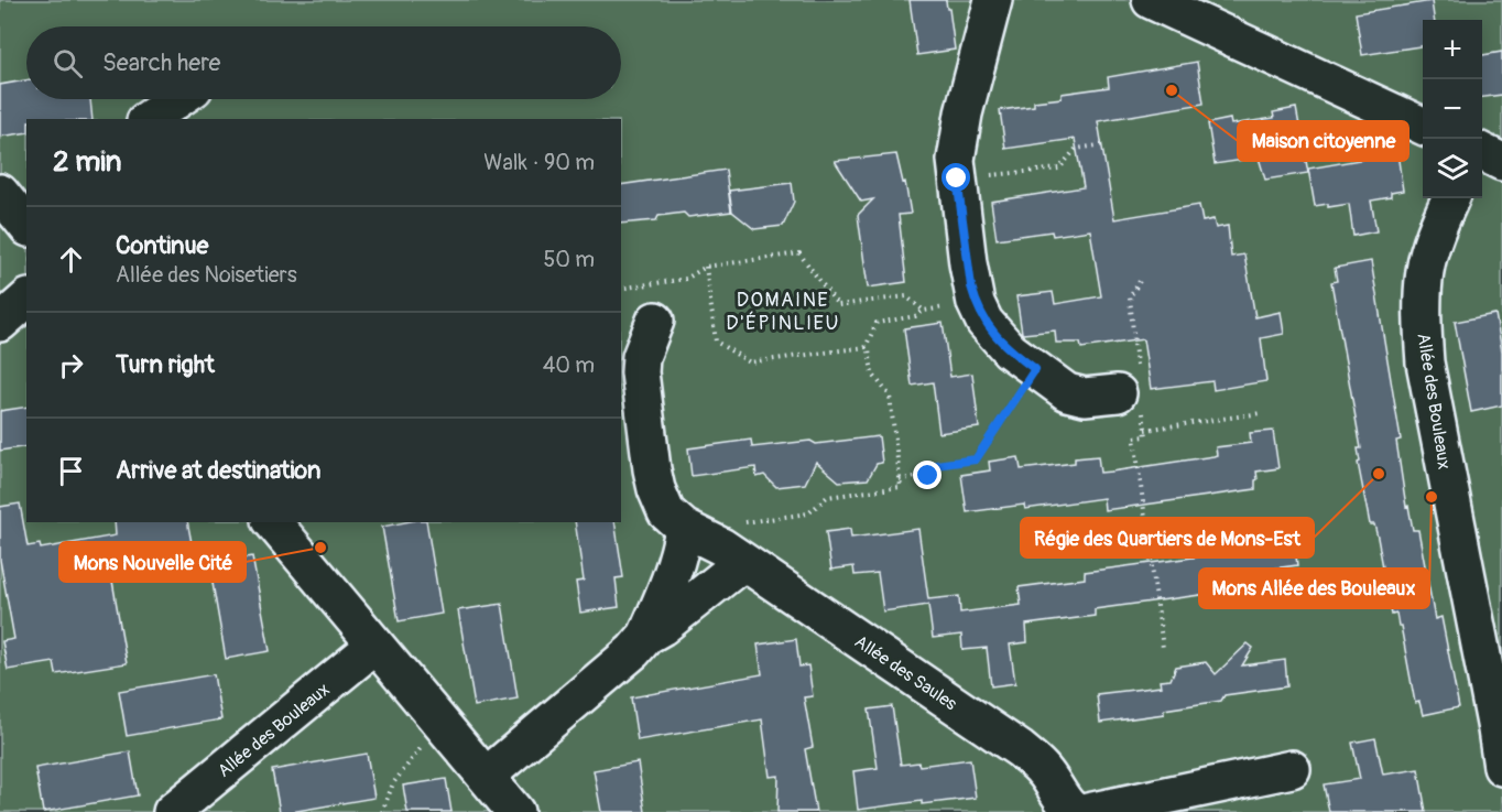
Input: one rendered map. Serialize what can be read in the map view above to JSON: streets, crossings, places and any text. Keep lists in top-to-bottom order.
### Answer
{
  "streets": {
    "street": ["Allée des Bouleaux", "Allée des Saules"]
  },
  "districts": ["DOMAINE D'ÉPINLIEU"],
  "places": [
    "Maison citoyenne",
    "Régie des Quartiers de Mons-Est",
    "Mons Allée des Bouleaux",
    "Mons Nouvelle Cité"
  ],
  "page": {
    "map_buttons": ["+", "−"],
    "search": "Search here",
    "heading": ["2 min", "Walk · 90 m"],
    "list": [
      ["Continue", "Allée des Noisetiers", "50 m"],
      ["Turn right", "40 m"],
      "Arrive at destination"
    ]
  }
}
